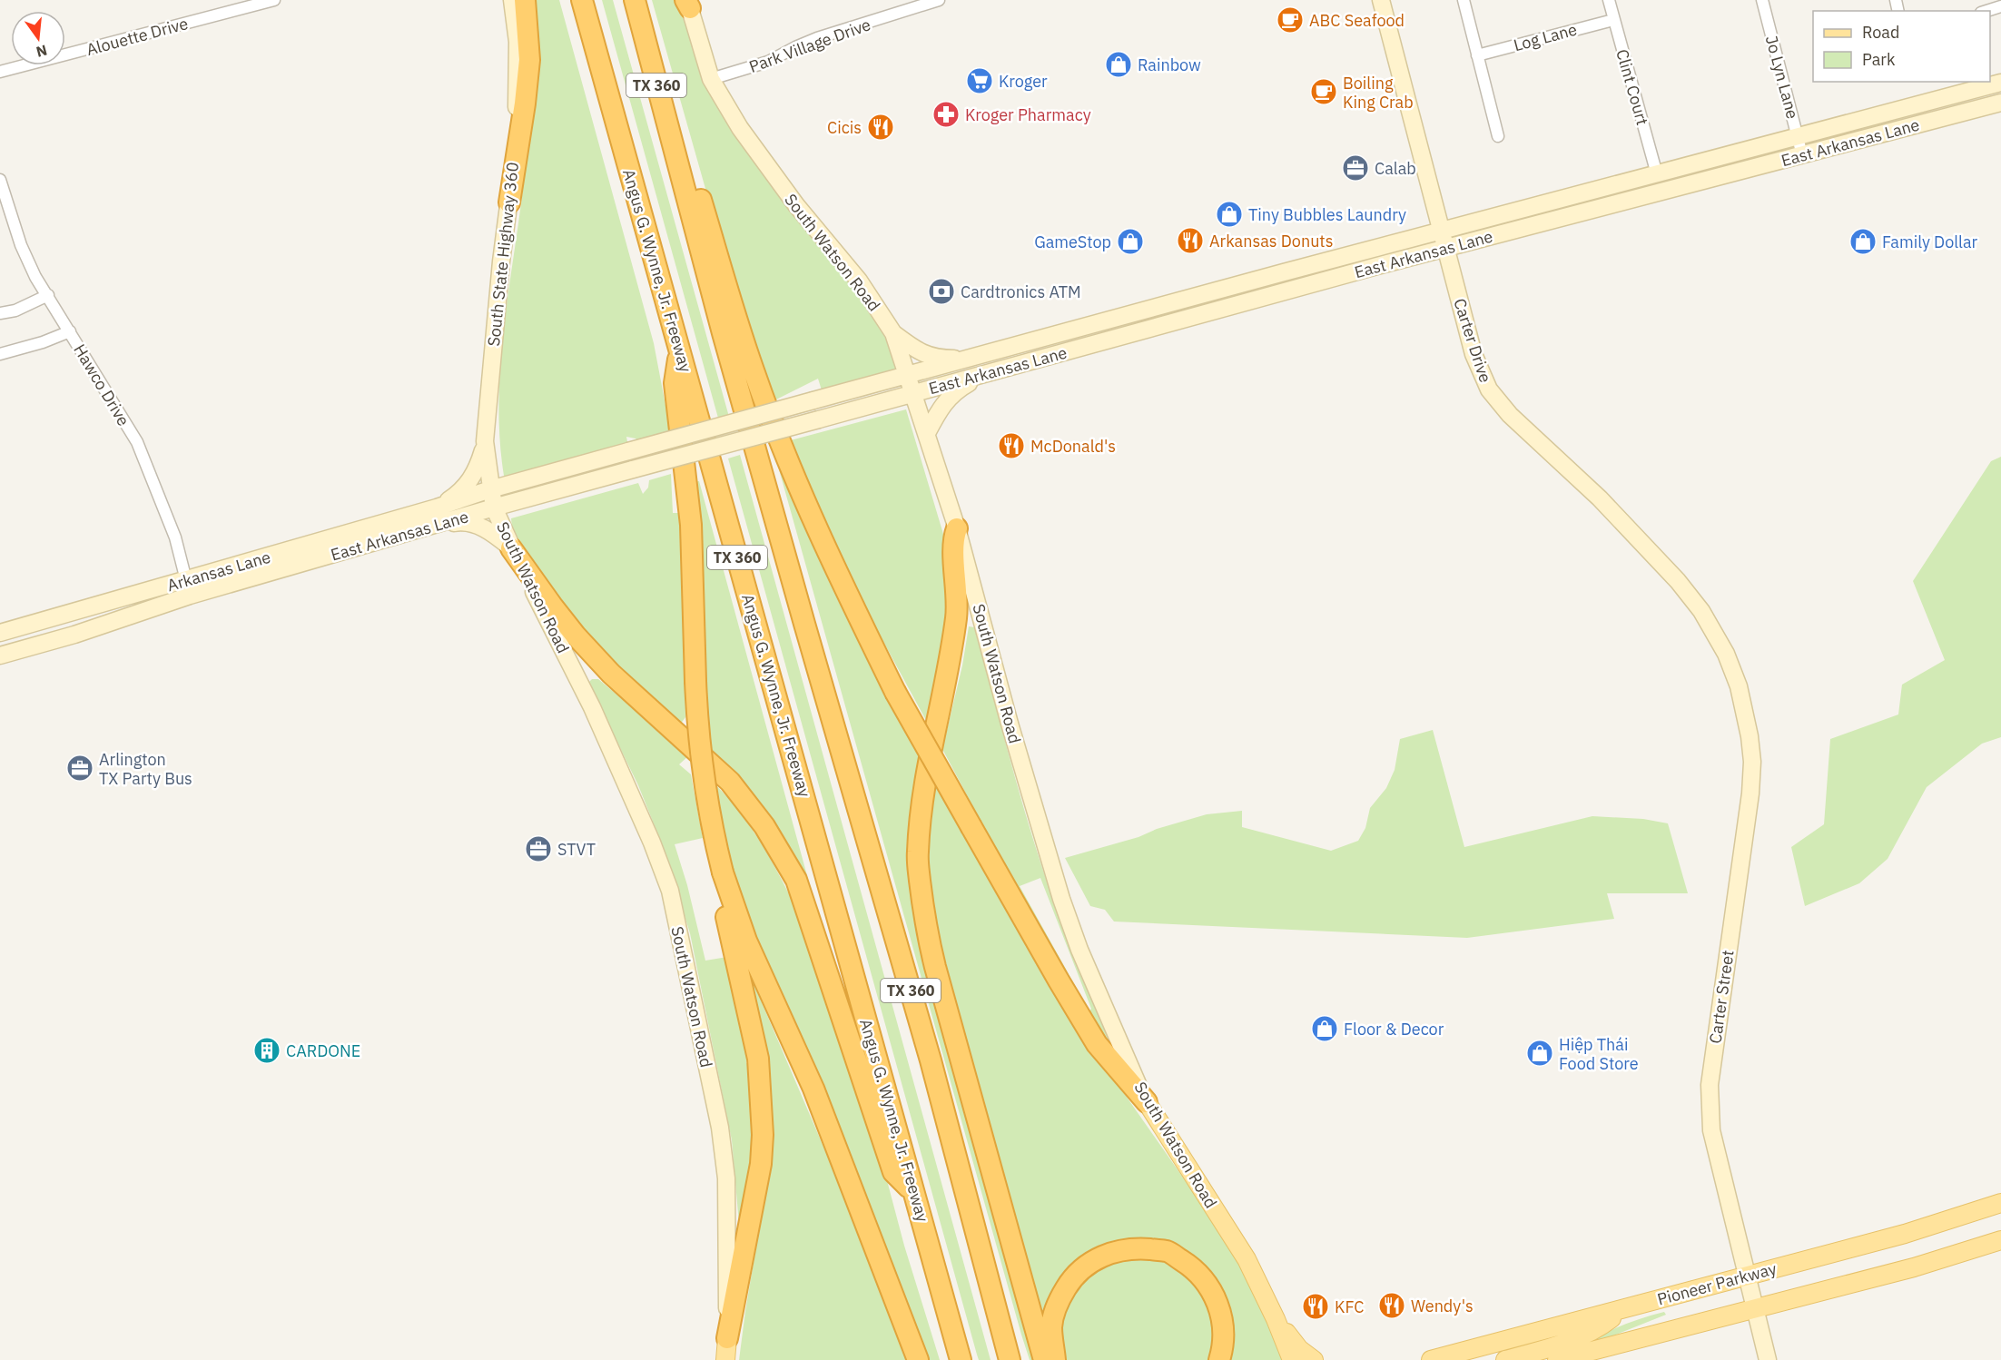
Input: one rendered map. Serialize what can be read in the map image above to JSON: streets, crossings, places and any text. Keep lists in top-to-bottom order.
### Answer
{
  "streets": {
    "highway": ["TX 360", "Angus G. Wynne, Jr. Freeway"],
    "main road": [
      "East Arkansas Lane",
      "South Watson Road",
      "South State Highway 360",
      "Carter Drive",
      "Arkansas Lane",
      "Carter Street",
      "Pioneer Parkway"
    ],
    "street": [
      "Alouette Drive",
      "Log Lane",
      "Park Village Drive",
      "Jo Lyn Lane",
      "Clint Court",
      "Hawco Drive"
    ]
  },
  "crossings": [
    ["Log Lane", "Clint Court"],
    ["Park Village Drive", "South Watson Road"],
    ["Jo Lyn Lane", "East Arkansas Lane"],
    ["Clint Court", "East Arkansas Lane"],
    ["East Arkansas Lane", "South Watson Road"],
    ["East Arkansas Lane", "South State Highway 360"],
    ["East Arkansas Lane", "Carter Drive"],
    ["East Arkansas Lane", "Hawco Drive"],
    ["East Arkansas Lane", "Arkansas Lane"],
    ["South Watson Road", "South State Highway 360"],
    ["Carter Drive", "Carter Street"],
    ["Hawco Drive", "Arkansas Lane"],
    ["Carter Street", "Pioneer Parkway"]
  ],
  "places": {
    "cafe": ["ABC Seafood", "Boiling King Crab"],
    "shop": [
      "Rainbow",
      "Tiny Bubbles Laundry",
      "GameStop",
      "Family Dollar",
      "Floor & Decor",
      "Hiệp Thái Food Store"
    ],
    "supermarket": ["Kroger"],
    "pharmacy": ["Kroger Pharmacy"],
    "restaurant": [
      "Cicis",
      "Arkansas Donuts",
      "McDonald's",
      "Wendy's",
      "KFC"
    ],
    "office": ["Calab", "Arlington TX Party Bus", "STVT"],
    "bank": ["Cardtronics ATM"],
    "building": ["CARDONE"]
  },
  "legend": ["Road", "Park"],
  "north": "bottom"
}
